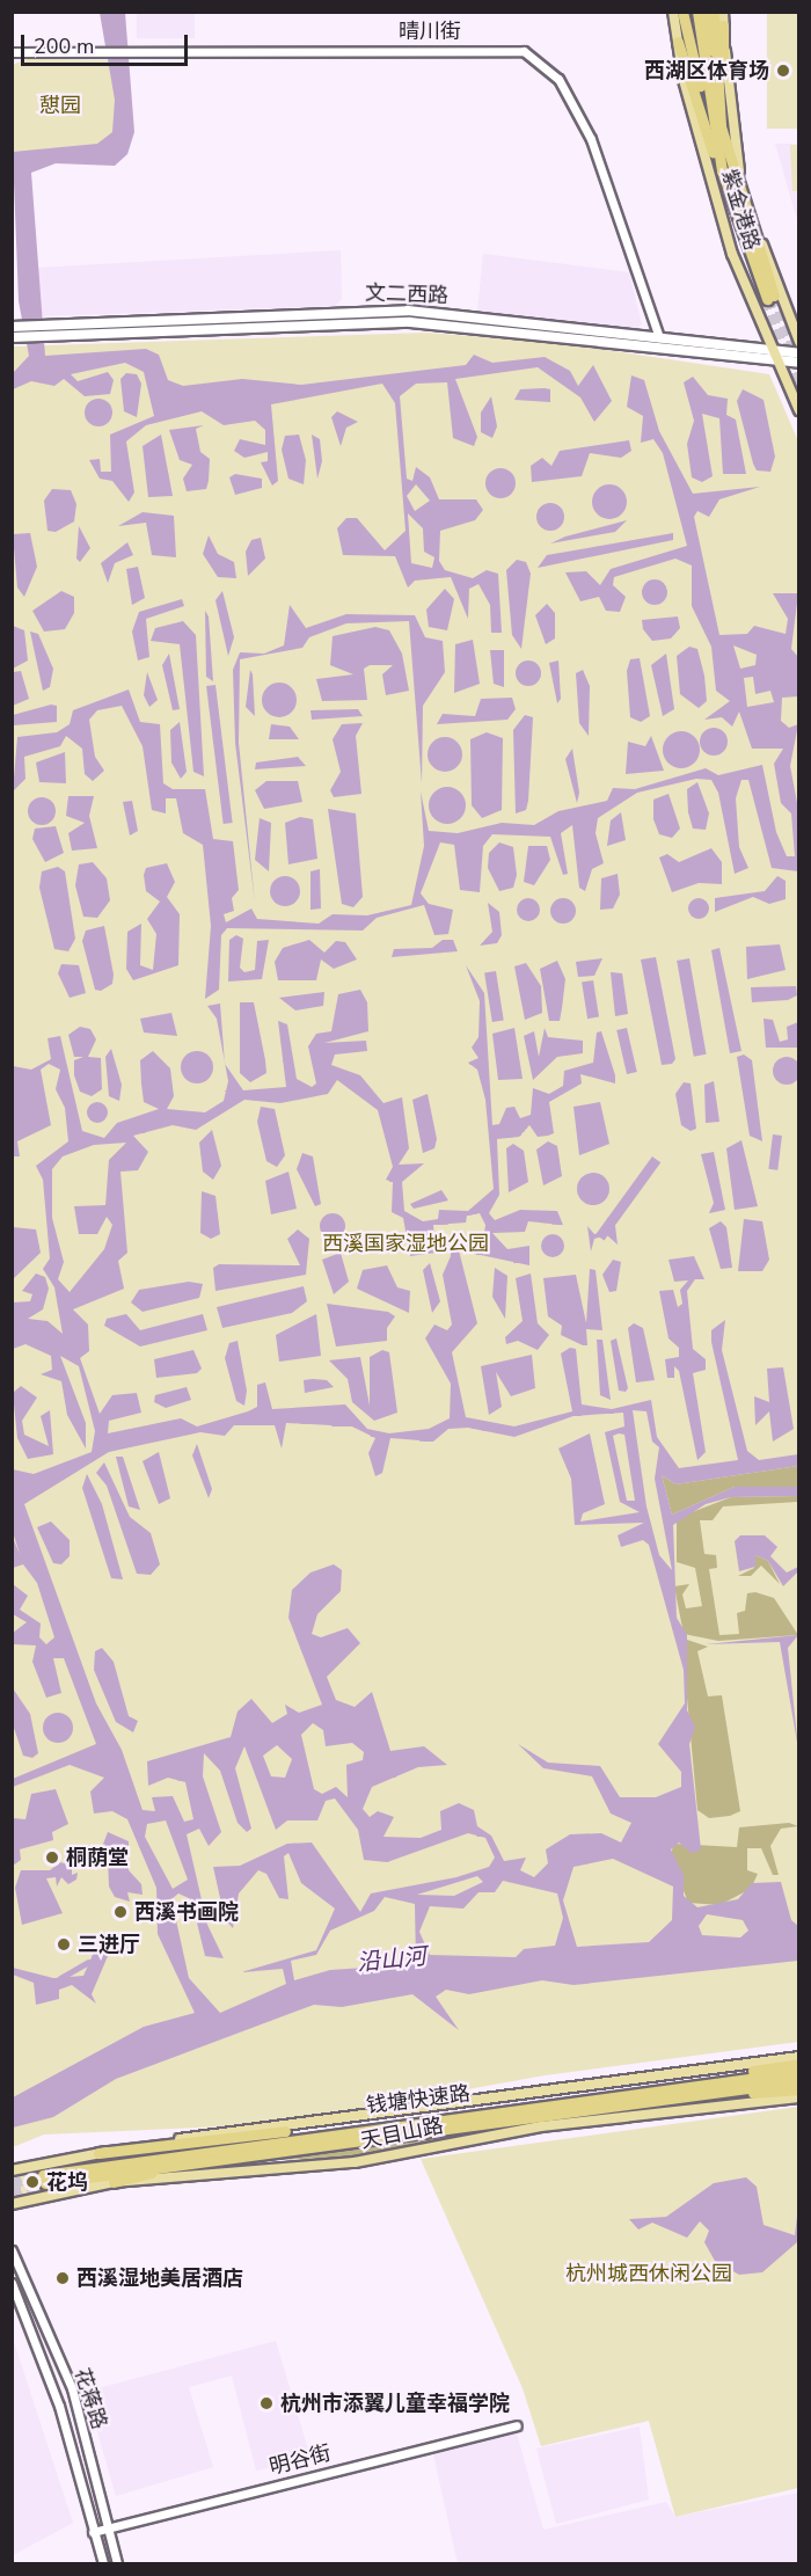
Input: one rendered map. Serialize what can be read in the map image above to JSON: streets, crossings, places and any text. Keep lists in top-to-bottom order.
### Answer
{
  "streets": {
    "highway": ["钱塘快速路"],
    "main road": ["紫金港路", "文二西路", "天目山路"],
    "street": ["晴川街", "花蒋路", "明谷街"]
  },
  "crossings": [
    ["晴川街", "文二西路"],
    ["紫金港路", "文二西路"],
    ["花蒋路", "明谷街"]
  ],
  "water": ["沿山河"],
  "parks": ["憇园", "西溪国家湿地公园", "杭州城西休闲公园"],
  "places": [
    "西湖区体育场",
    "桐荫堂",
    "西溪书画院",
    "三进厅",
    "花坞",
    "西溪湿地美居酒店",
    "杭州市添翼儿童幸福学院"
  ],
  "scale_bar": "200 m"
}
